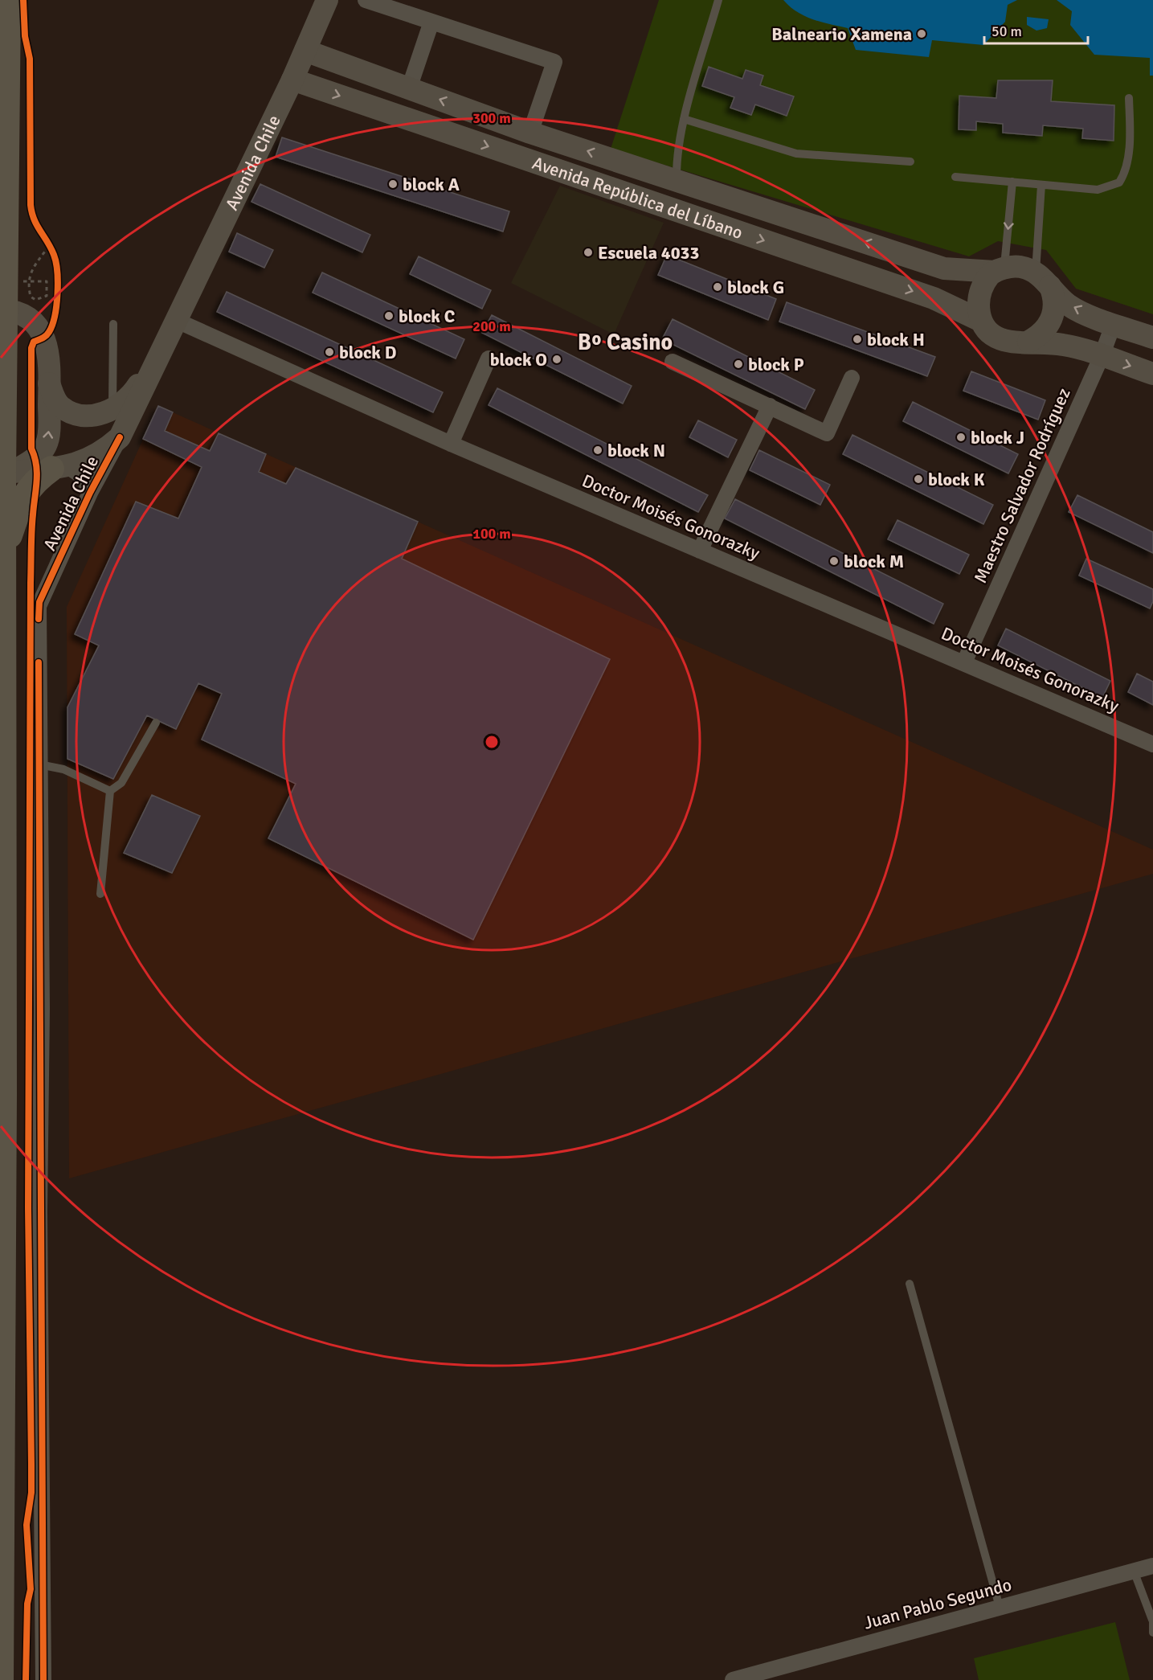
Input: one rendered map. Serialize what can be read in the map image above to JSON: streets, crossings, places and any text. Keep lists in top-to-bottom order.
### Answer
{
  "streets": {
    "street": [
      "Avenida Chile",
      "Avenida República del Líbano",
      "Maestro Salvador Rodríguez",
      "Doctor Moisés Gonorazky",
      "Juan Pablo Segundo"
    ]
  },
  "crossings": [
    ["Avenida Chile", "Avenida República del Líbano"],
    ["Avenida Chile", "Doctor Moisés Gonorazky"],
    ["Maestro Salvador Rodríguez", "Doctor Moisés Gonorazky"]
  ],
  "districts": ["Bº Casino"],
  "places": [
    "Balneario Xamena",
    "block A",
    "Escuela 4033",
    "block G",
    "block C",
    "block H",
    "block D",
    "block O",
    "block P",
    "block J",
    "block N",
    "block K",
    "block M"
  ],
  "scale_bar": "50 m",
  "rings": ["300 m", "200 m", "100 m"]
}
